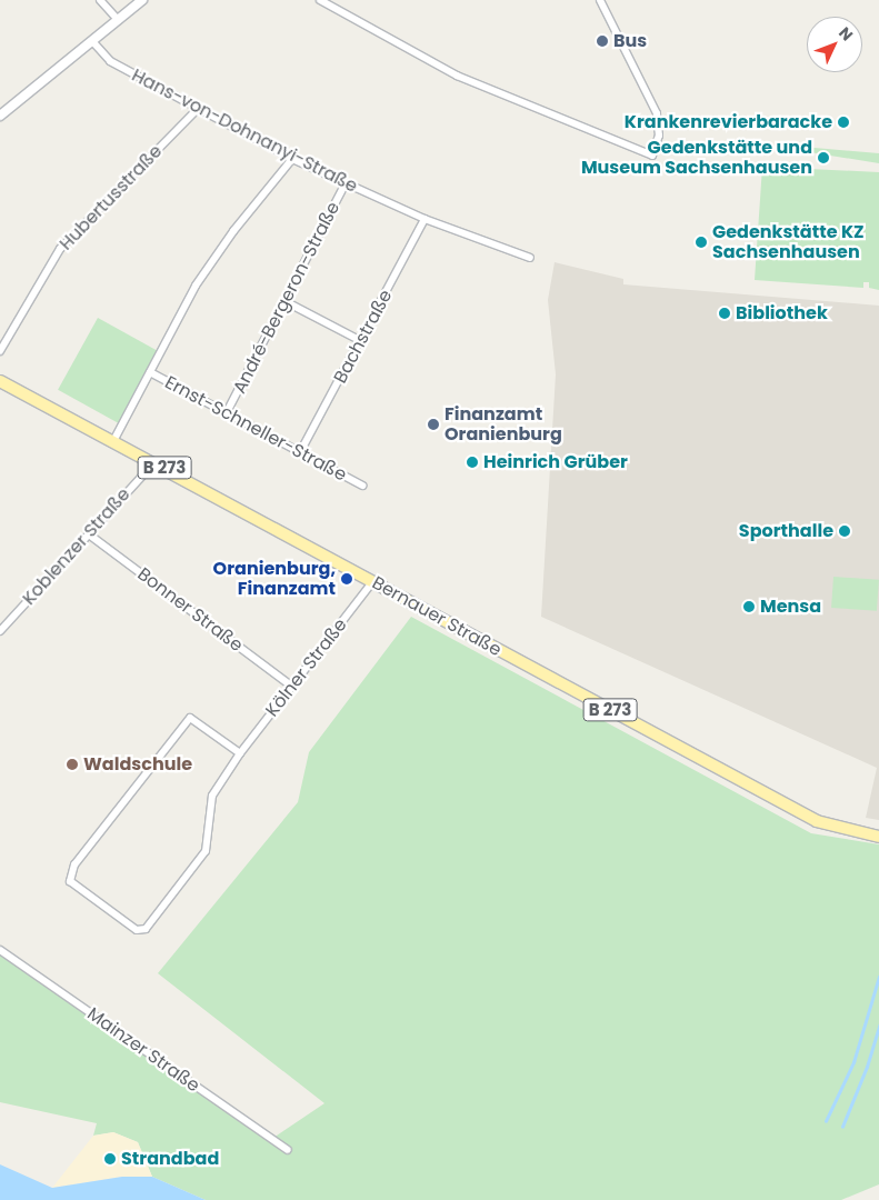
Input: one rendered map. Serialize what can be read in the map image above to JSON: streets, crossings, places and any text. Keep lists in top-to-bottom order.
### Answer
{
  "streets": {
    "main road": ["B 273", "Bernauer Straße"],
    "street": [
      "Hans-von-Dohnanyi-Straße",
      "Hubertusstraße",
      "André-Bergeron-Straße",
      "Bachstraße",
      "Ernst-Schneller-Straße",
      "Koblenzer Straße",
      "Bonner Straße",
      "Kölner Straße",
      "Mainzer Straße"
    ]
  },
  "crossings": [
    ["Hans-von-Dohnanyi-Straße", "Hubertusstraße"],
    ["Hans-von-Dohnanyi-Straße", "André-Bergeron-Straße"],
    ["Hans-von-Dohnanyi-Straße", "Bachstraße"],
    ["André-Bergeron-Straße", "Ernst-Schneller-Straße"],
    ["Bachstraße", "Ernst-Schneller-Straße"],
    ["Koblenzer Straße", "Bonner Straße"],
    ["Koblenzer Straße", "Bernauer Straße"],
    ["Bonner Straße", "Kölner Straße"],
    ["Bernauer Straße", "Kölner Straße"]
  ],
  "places": [
    "Bus",
    "Krankenrevierbaracke",
    "Gedenkstätte und Museum Sachsenhausen",
    "Gedenkstätte KZ Sachsenhausen",
    "Bibliothek",
    "Finanzamt Oranienburg",
    "Heinrich Grüber",
    "Sporthalle",
    "Oranienburg, Finanzamt",
    "Mensa",
    "Waldschule",
    "Strandbad"
  ],
  "north": "top right"
}
